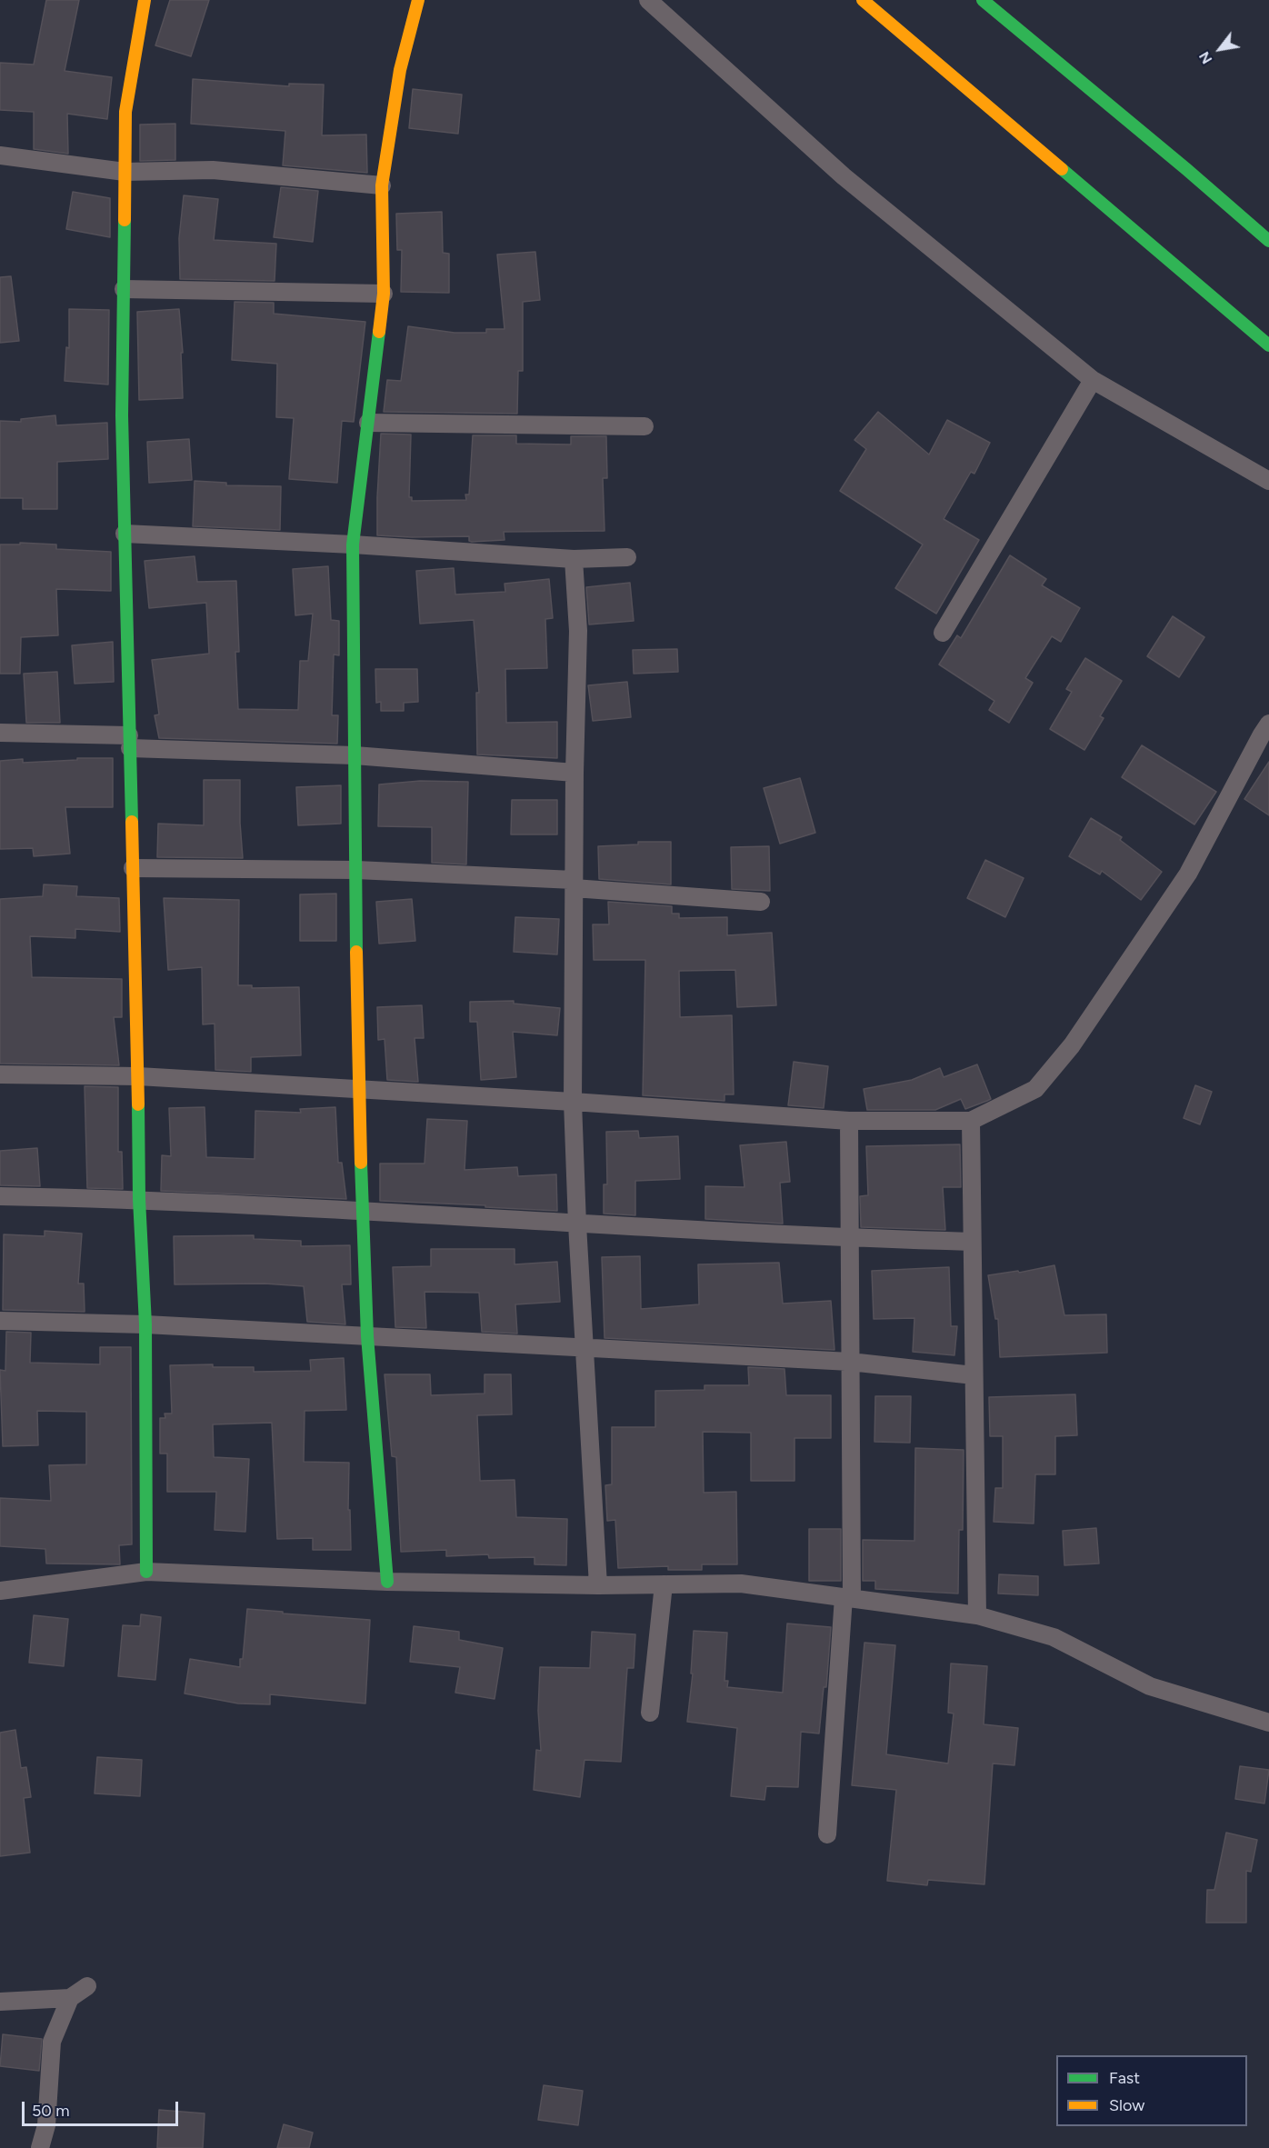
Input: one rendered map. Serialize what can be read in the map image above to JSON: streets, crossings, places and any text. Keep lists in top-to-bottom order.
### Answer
{
  "legend": ["Fast", "Slow"],
  "scale_bar": "50 m",
  "north": "bottom left"
}
